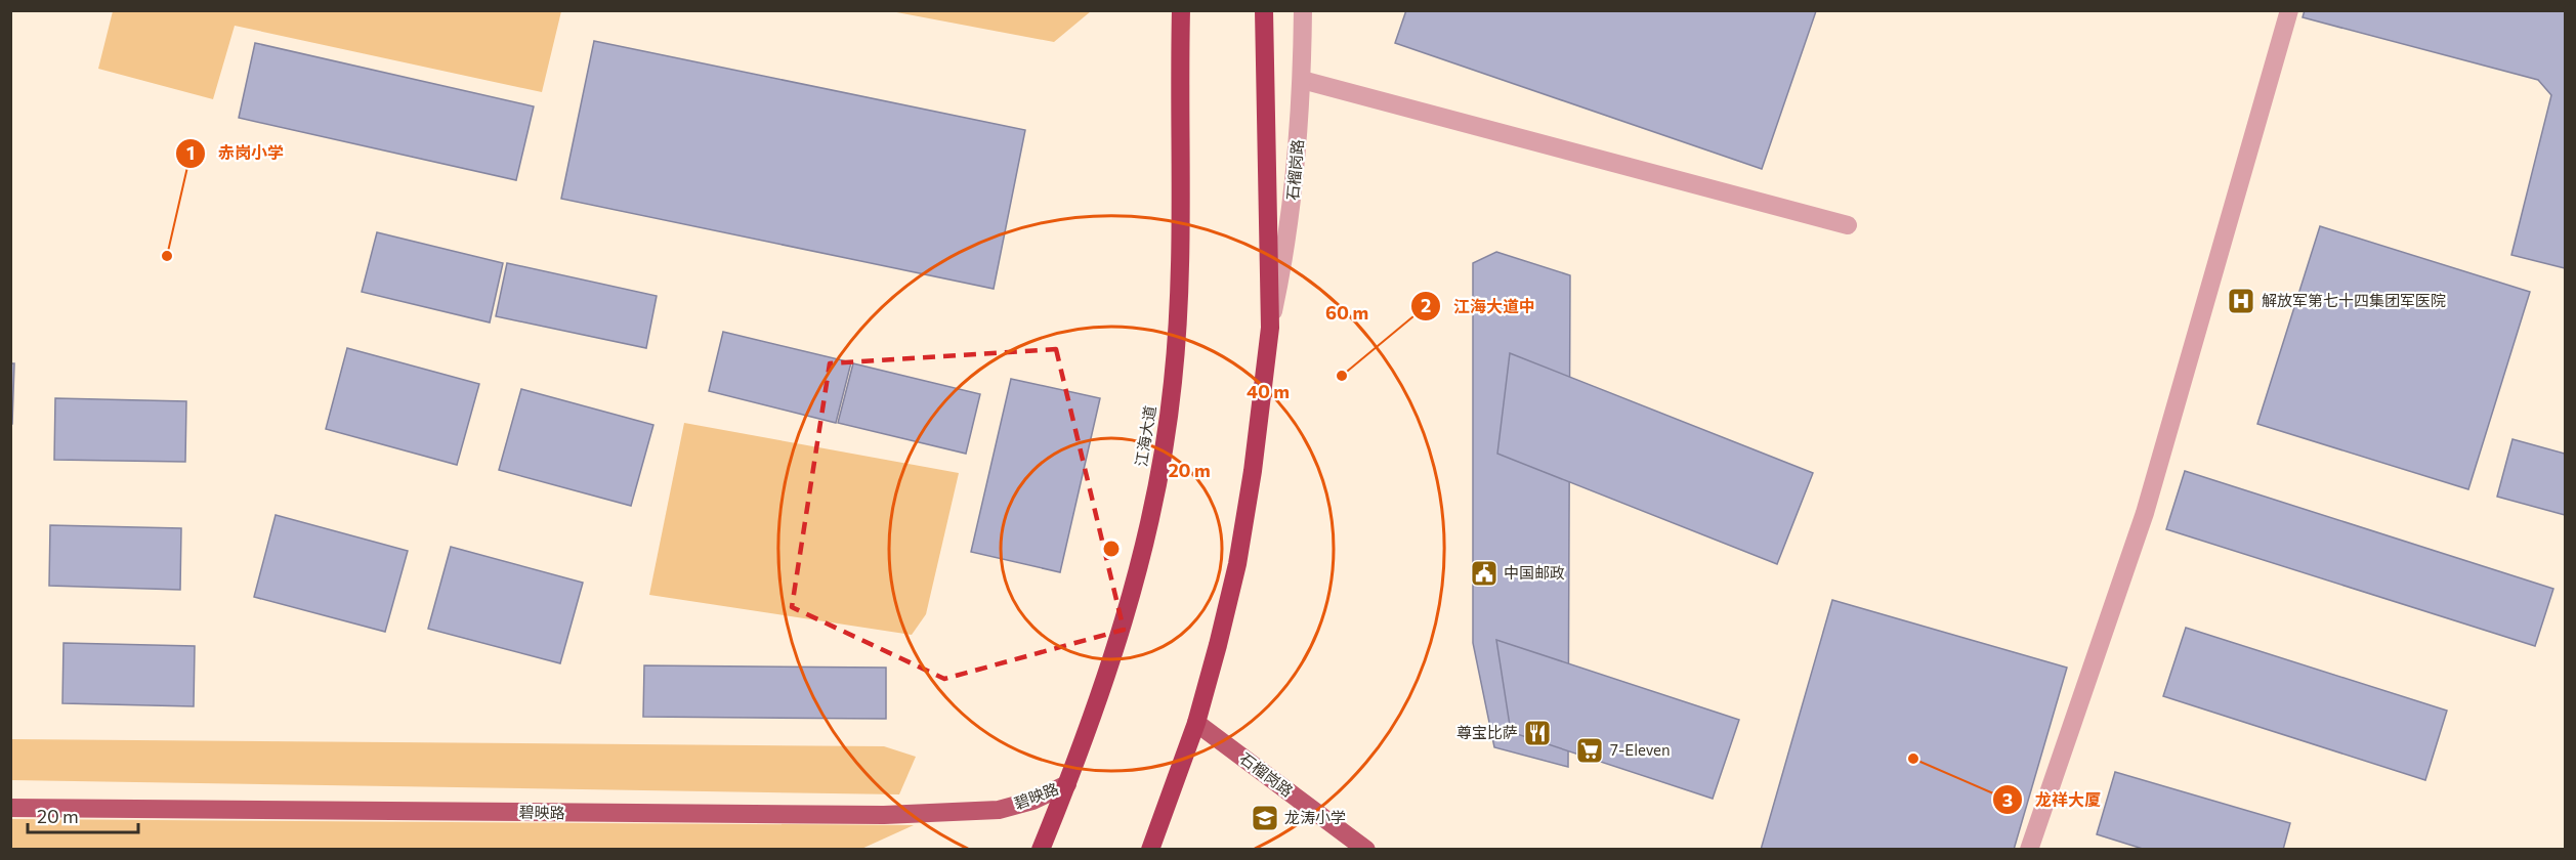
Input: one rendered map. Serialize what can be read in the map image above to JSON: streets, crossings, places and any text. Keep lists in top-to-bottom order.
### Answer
{
  "streets": {
    "highway": ["江海大道"],
    "main road": ["石榴岗路", "碧映路"]
  },
  "crossings": [
    ["江海大道", "碧映路"]
  ],
  "places": {
    "other": ["赤岗小学", "江海大道中", "龙祥大厦"],
    "hospital": ["解放军第七十四集团军医院"],
    "public building": ["中国邮政"],
    "restaurant": ["尊宝比萨"],
    "supermarket": ["7-Eleven"],
    "school or university": ["龙涛小学"]
  },
  "scale_bar": "20 m",
  "rings": ["60 m", "40 m", "20 m"]
}
